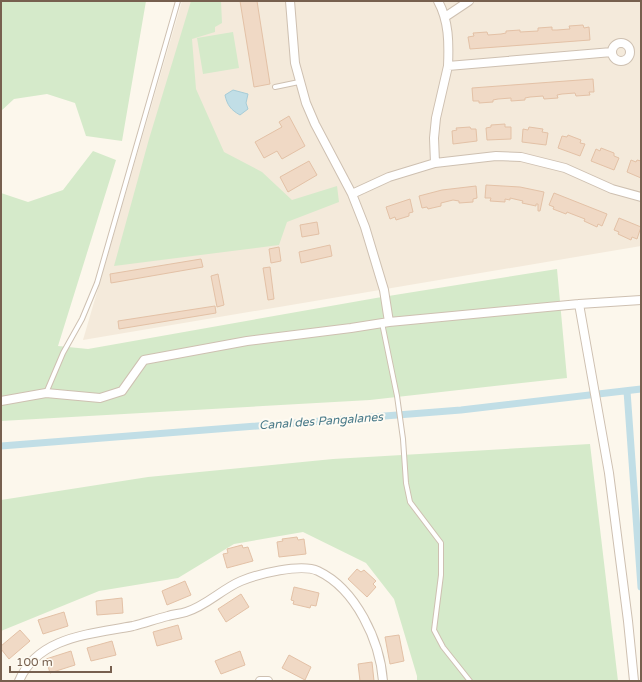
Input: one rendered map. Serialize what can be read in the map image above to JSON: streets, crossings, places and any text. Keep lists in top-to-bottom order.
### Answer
{
  "water": ["Canal des Pangalanes"],
  "scale_bar": "100 m"
}
